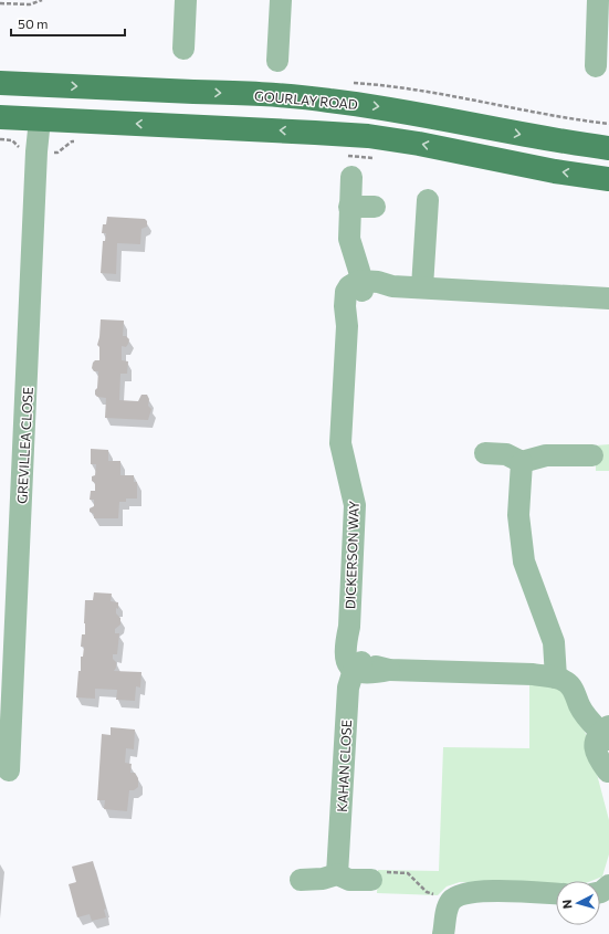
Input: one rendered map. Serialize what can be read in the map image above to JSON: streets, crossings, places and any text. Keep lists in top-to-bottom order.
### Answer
{
  "streets": {
    "main road": ["GOURLAY ROAD"],
    "street": ["GREVILLEA CLOSE", "DICKERSON WAY", "KAHAN CLOSE"]
  },
  "crossings": [
    ["DICKERSON WAY", "KAHAN CLOSE"]
  ],
  "scale_bar": "50 m",
  "north": "left"
}
